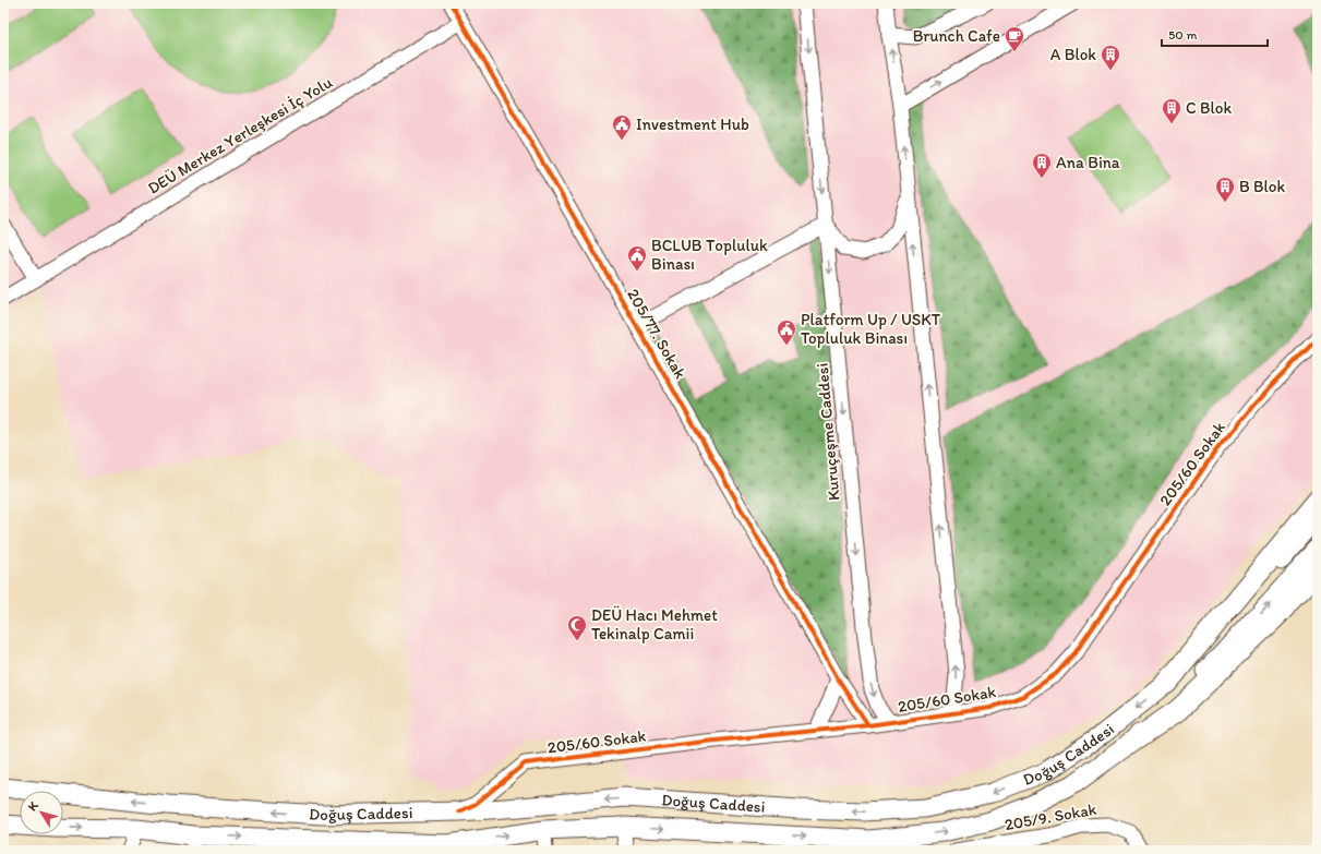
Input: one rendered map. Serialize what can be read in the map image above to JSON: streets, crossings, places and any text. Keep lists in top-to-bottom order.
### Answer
{
  "streets": {
    "main road": ["Doğuş Caddesi"],
    "street": [
      "DEÜ Merkez Yerleşkesi İç Yolu",
      "205/77. Sokak",
      "Kuruçeşme Caddesi",
      "205/60 Sokak",
      "205/9. Sokak"
    ]
  },
  "crossings": [
    ["DEÜ Merkez Yerleşkesi İç Yolu", "205/77. Sokak"],
    ["205/77. Sokak", "205/60 Sokak"],
    ["Kuruçeşme Caddesi", "205/60 Sokak"],
    ["205/60 Sokak", "Doğuş Caddesi"]
  ],
  "places": {
    "cafe": ["Brunch Cafe"],
    "building": [
      "A Blok",
      "C Blok",
      "Ana Bina",
      "B Blok"
    ],
    "public building": ["Investment Hub", "BCLUB Topluluk Binası", "Platform Up / USKT Topluluk Binası"],
    "mosque": ["DEÜ Hacı Mehmet Tekinalp Camii"]
  },
  "scale_bar": "50 m",
  "north": "top left"
}
